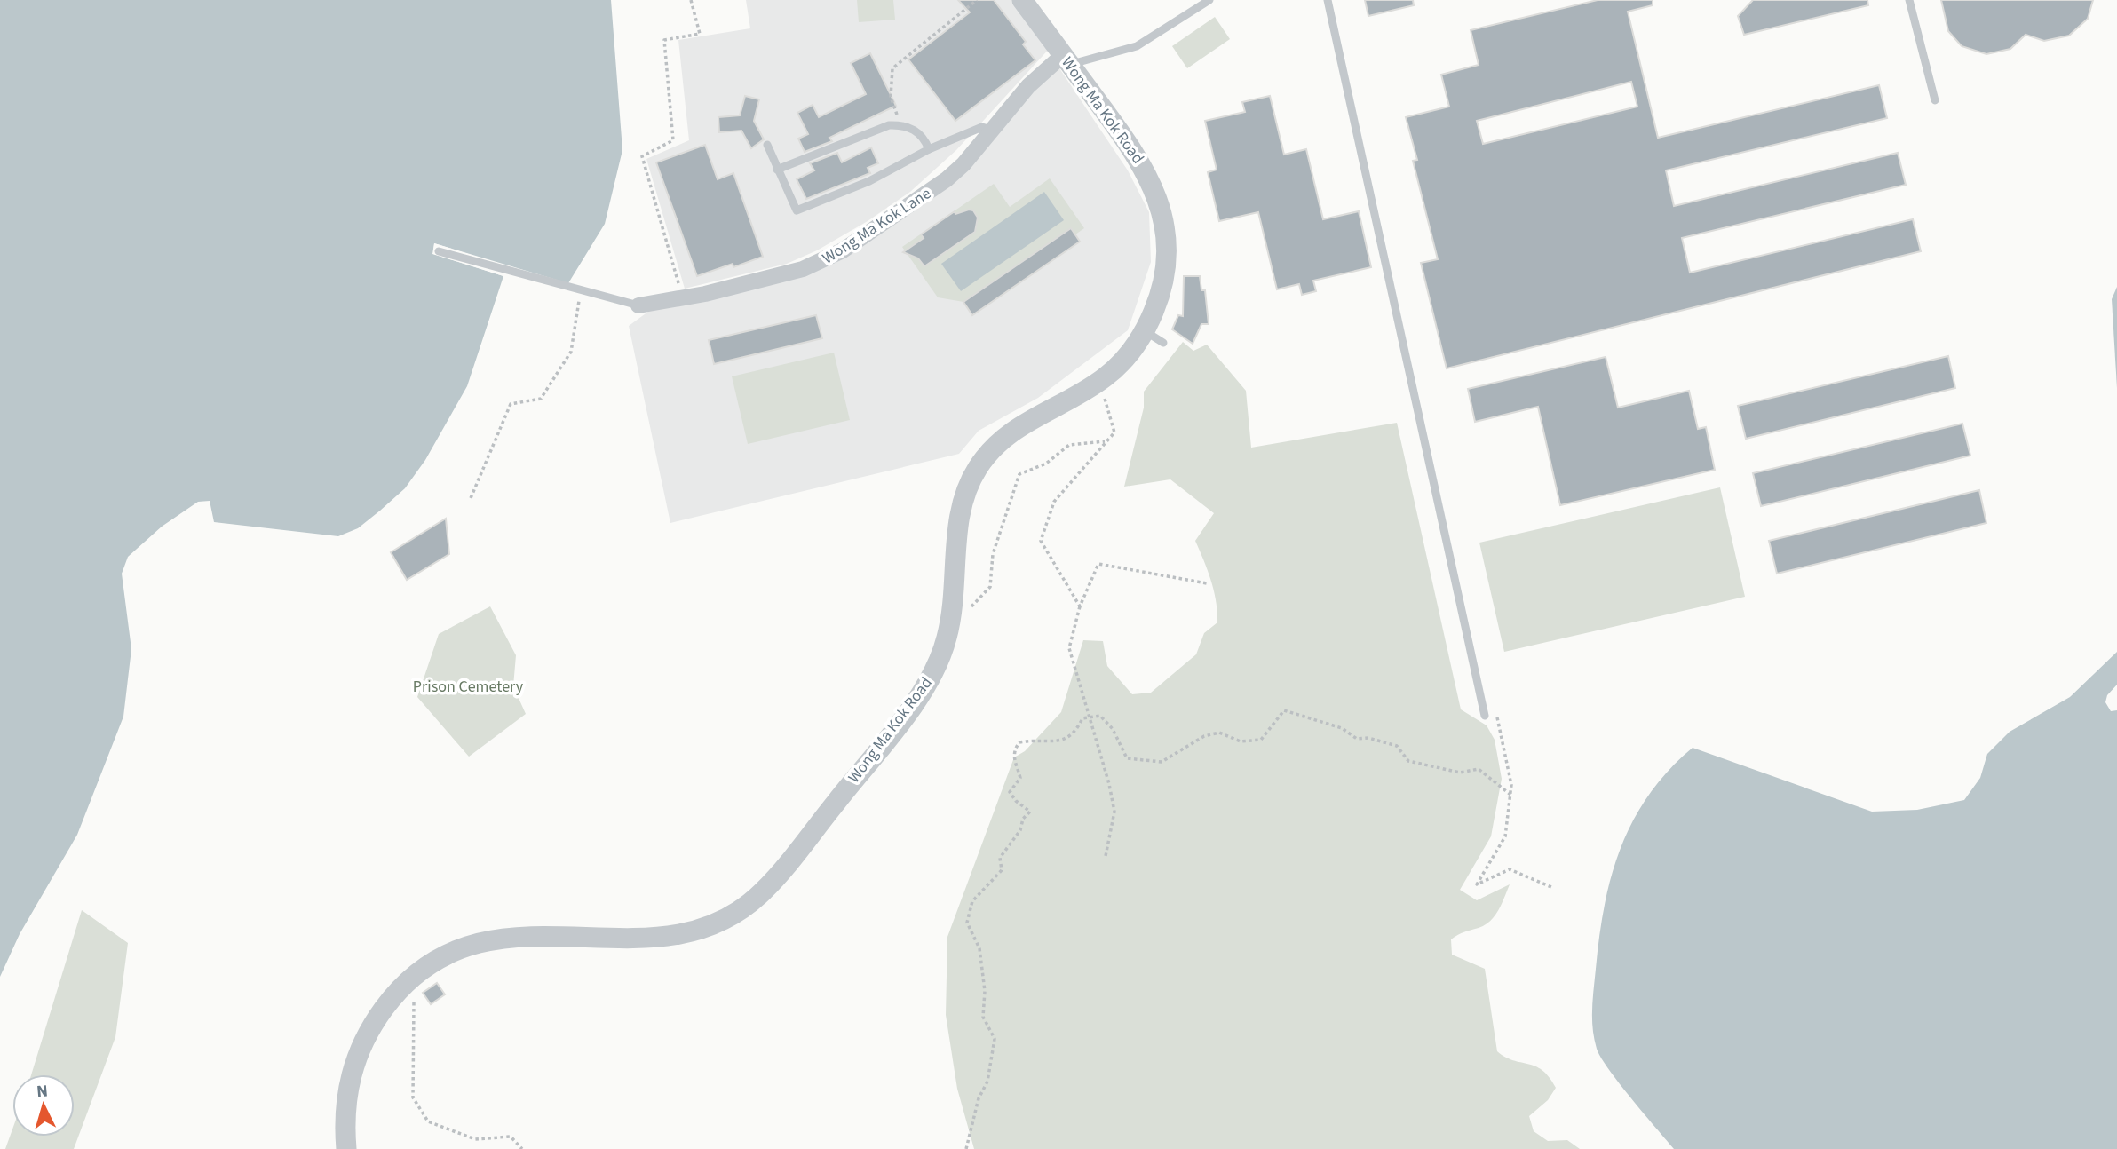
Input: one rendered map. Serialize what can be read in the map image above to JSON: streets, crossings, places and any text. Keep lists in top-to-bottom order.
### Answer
{
  "streets": {
    "street": ["Wong Ma Kok Road", "Wong Ma Kok Lane"]
  },
  "crossings": [
    ["Wong Ma Kok Road", "Wong Ma Kok Lane"]
  ],
  "parks": ["Prison Cemetery"],
  "north": "top"
}
